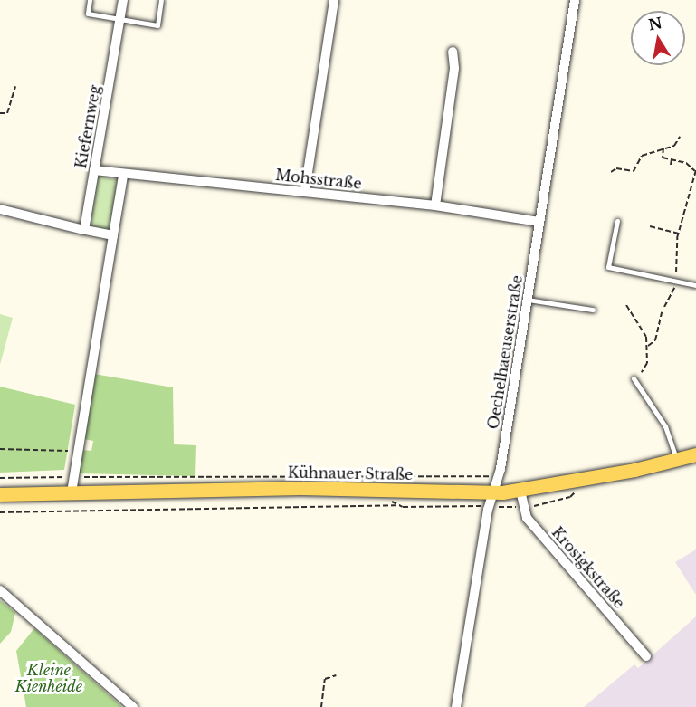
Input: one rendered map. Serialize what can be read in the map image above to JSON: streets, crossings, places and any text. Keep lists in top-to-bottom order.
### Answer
{
  "streets": {
    "main road": ["Kühnauer Straße"],
    "street": [
      "Kiefernweg",
      "Mohsstraße",
      "Oechelhaeuserstraße",
      "Krosigkstraße"
    ]
  },
  "crossings": [
    ["Kiefernweg", "Mohsstraße"],
    ["Mohsstraße", "Oechelhaeuserstraße"],
    ["Oechelhaeuserstraße", "Kühnauer Straße"],
    ["Kühnauer Straße", "Krosigkstraße"]
  ],
  "parks": ["Kleine Kienheide"],
  "north": "top"
}
